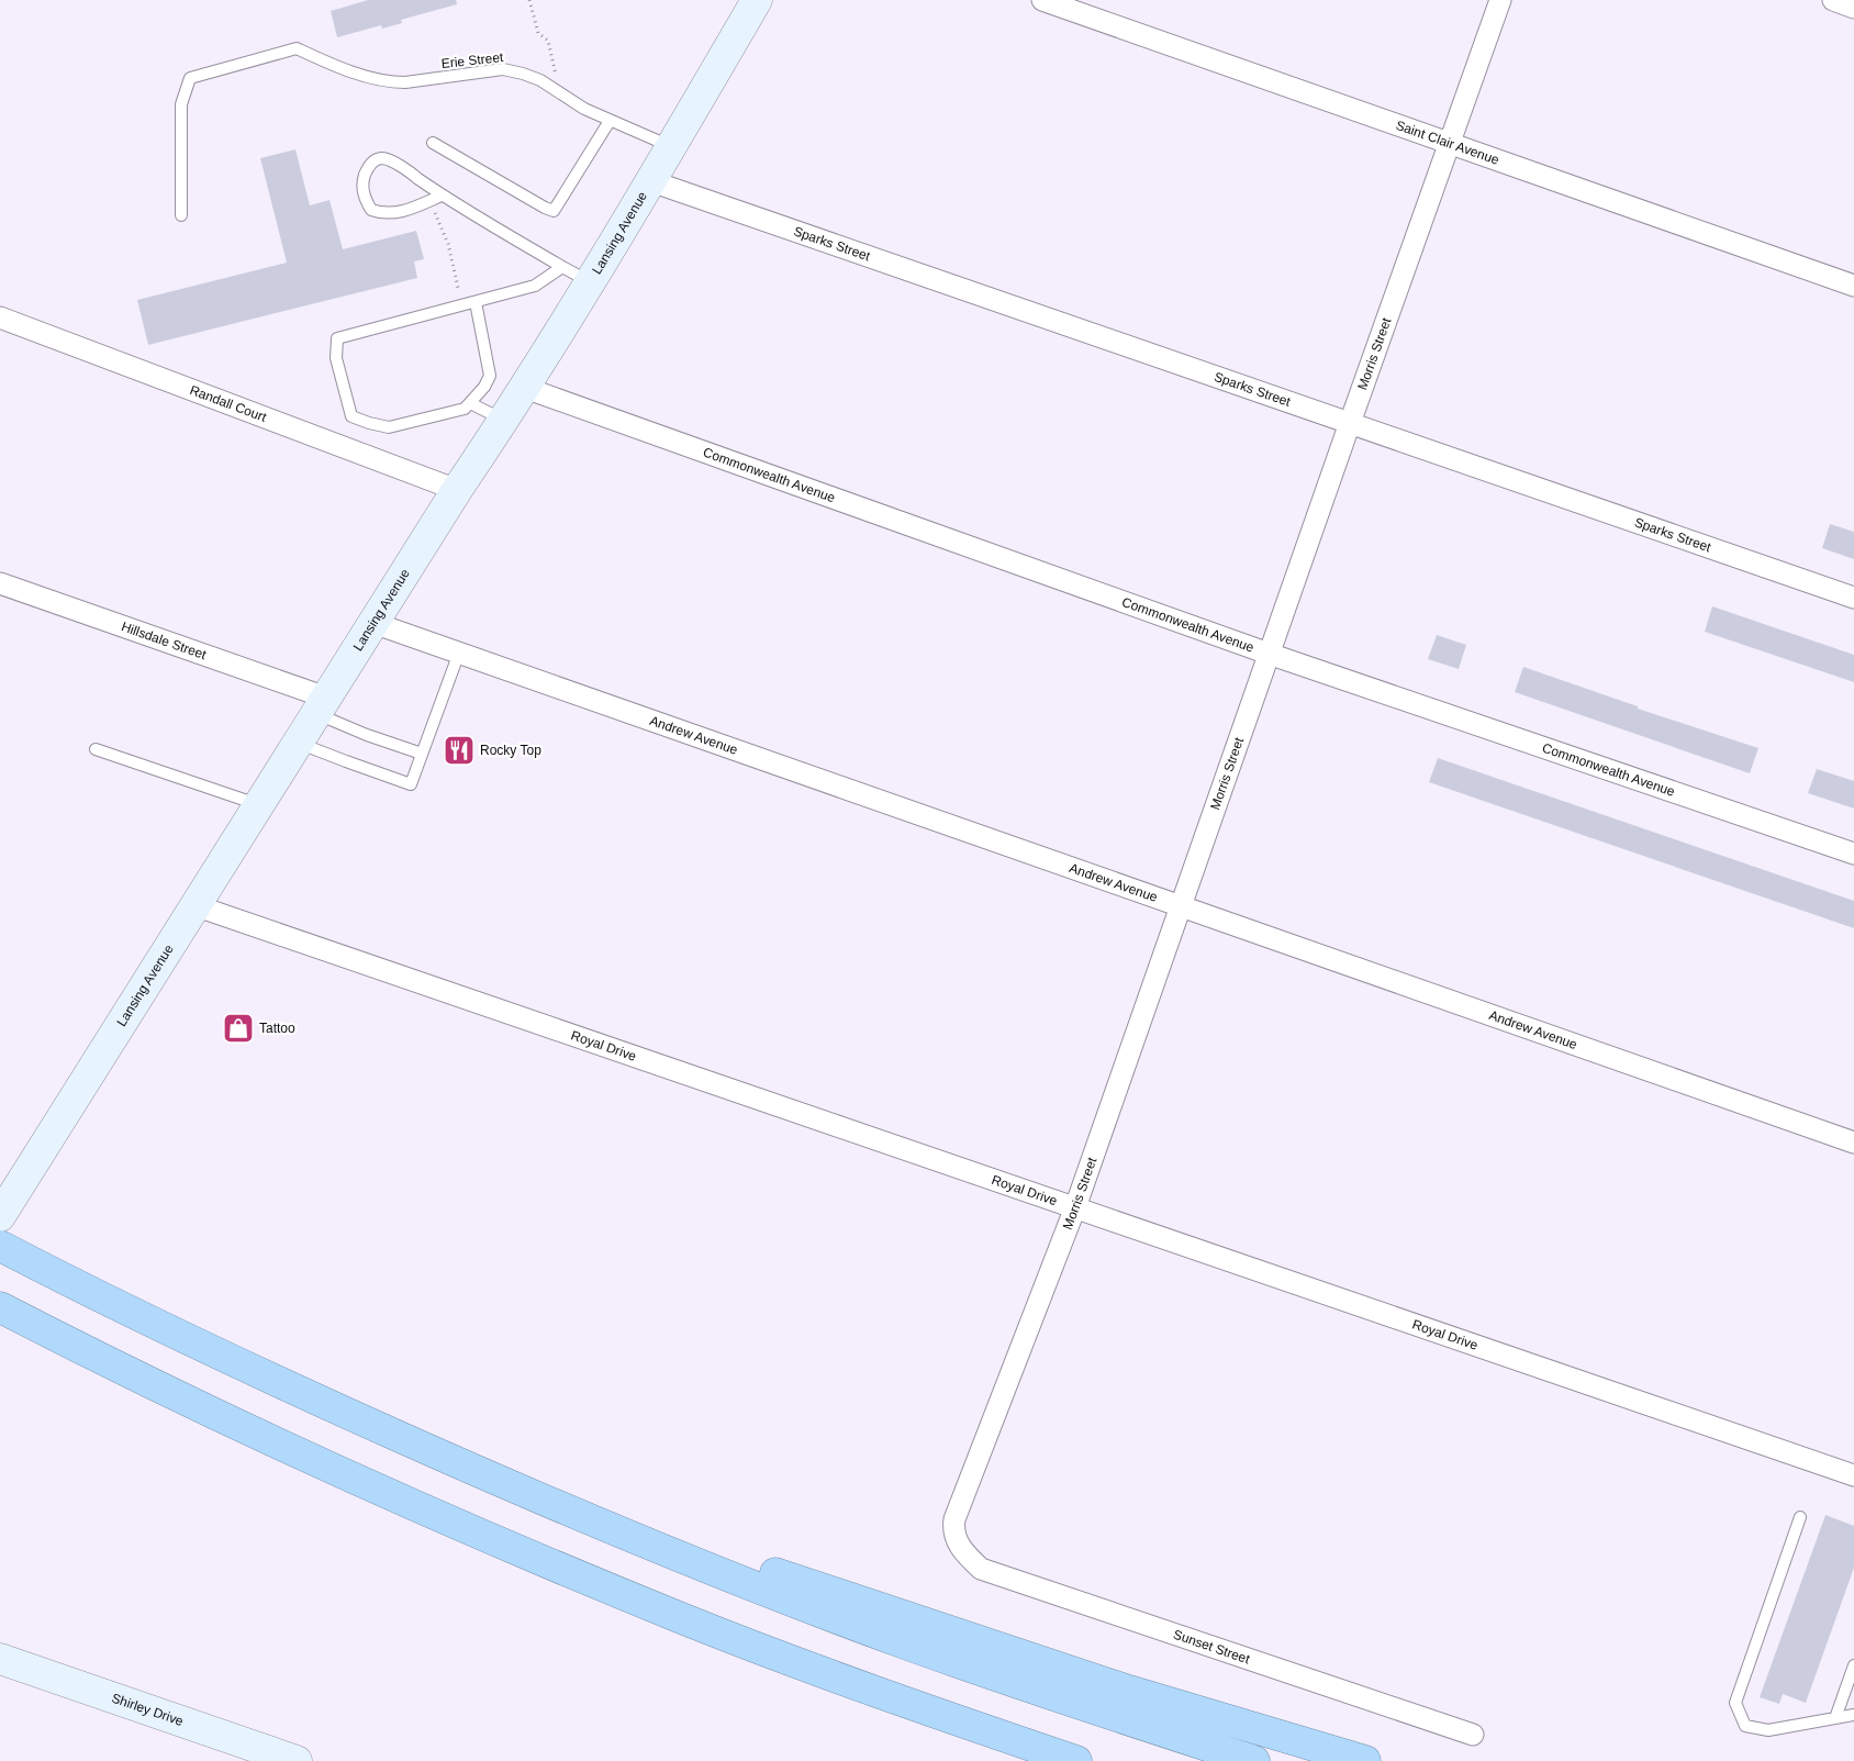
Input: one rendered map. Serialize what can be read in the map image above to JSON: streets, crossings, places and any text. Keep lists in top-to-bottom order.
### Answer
{
  "streets": {
    "main road": ["Lansing Avenue", "Shirley Drive"],
    "street": [
      "Saint Clair Avenue",
      "Sparks Street",
      "Morris Street",
      "Randall Court",
      "Commonwealth Avenue",
      "Hillsdale Street",
      "Andrew Avenue",
      "Royal Drive",
      "Sunset Street"
    ],
    "lane": ["Erie Street"]
  },
  "crossings": [
    ["Erie Street", "Lansing Avenue"],
    ["Saint Clair Avenue", "Morris Street"],
    ["Lansing Avenue", "Sparks Street"],
    ["Lansing Avenue", "Randall Court"],
    ["Lansing Avenue", "Commonwealth Avenue"],
    ["Lansing Avenue", "Hillsdale Street"],
    ["Lansing Avenue", "Andrew Avenue"],
    ["Lansing Avenue", "Royal Drive"],
    ["Sparks Street", "Morris Street"],
    ["Morris Street", "Commonwealth Avenue"],
    ["Morris Street", "Andrew Avenue"],
    ["Morris Street", "Royal Drive"],
    ["Morris Street", "Sunset Street"]
  ],
  "places": {
    "restaurant": ["Rocky Top"],
    "shop": ["Tattoo"]
  }
}
